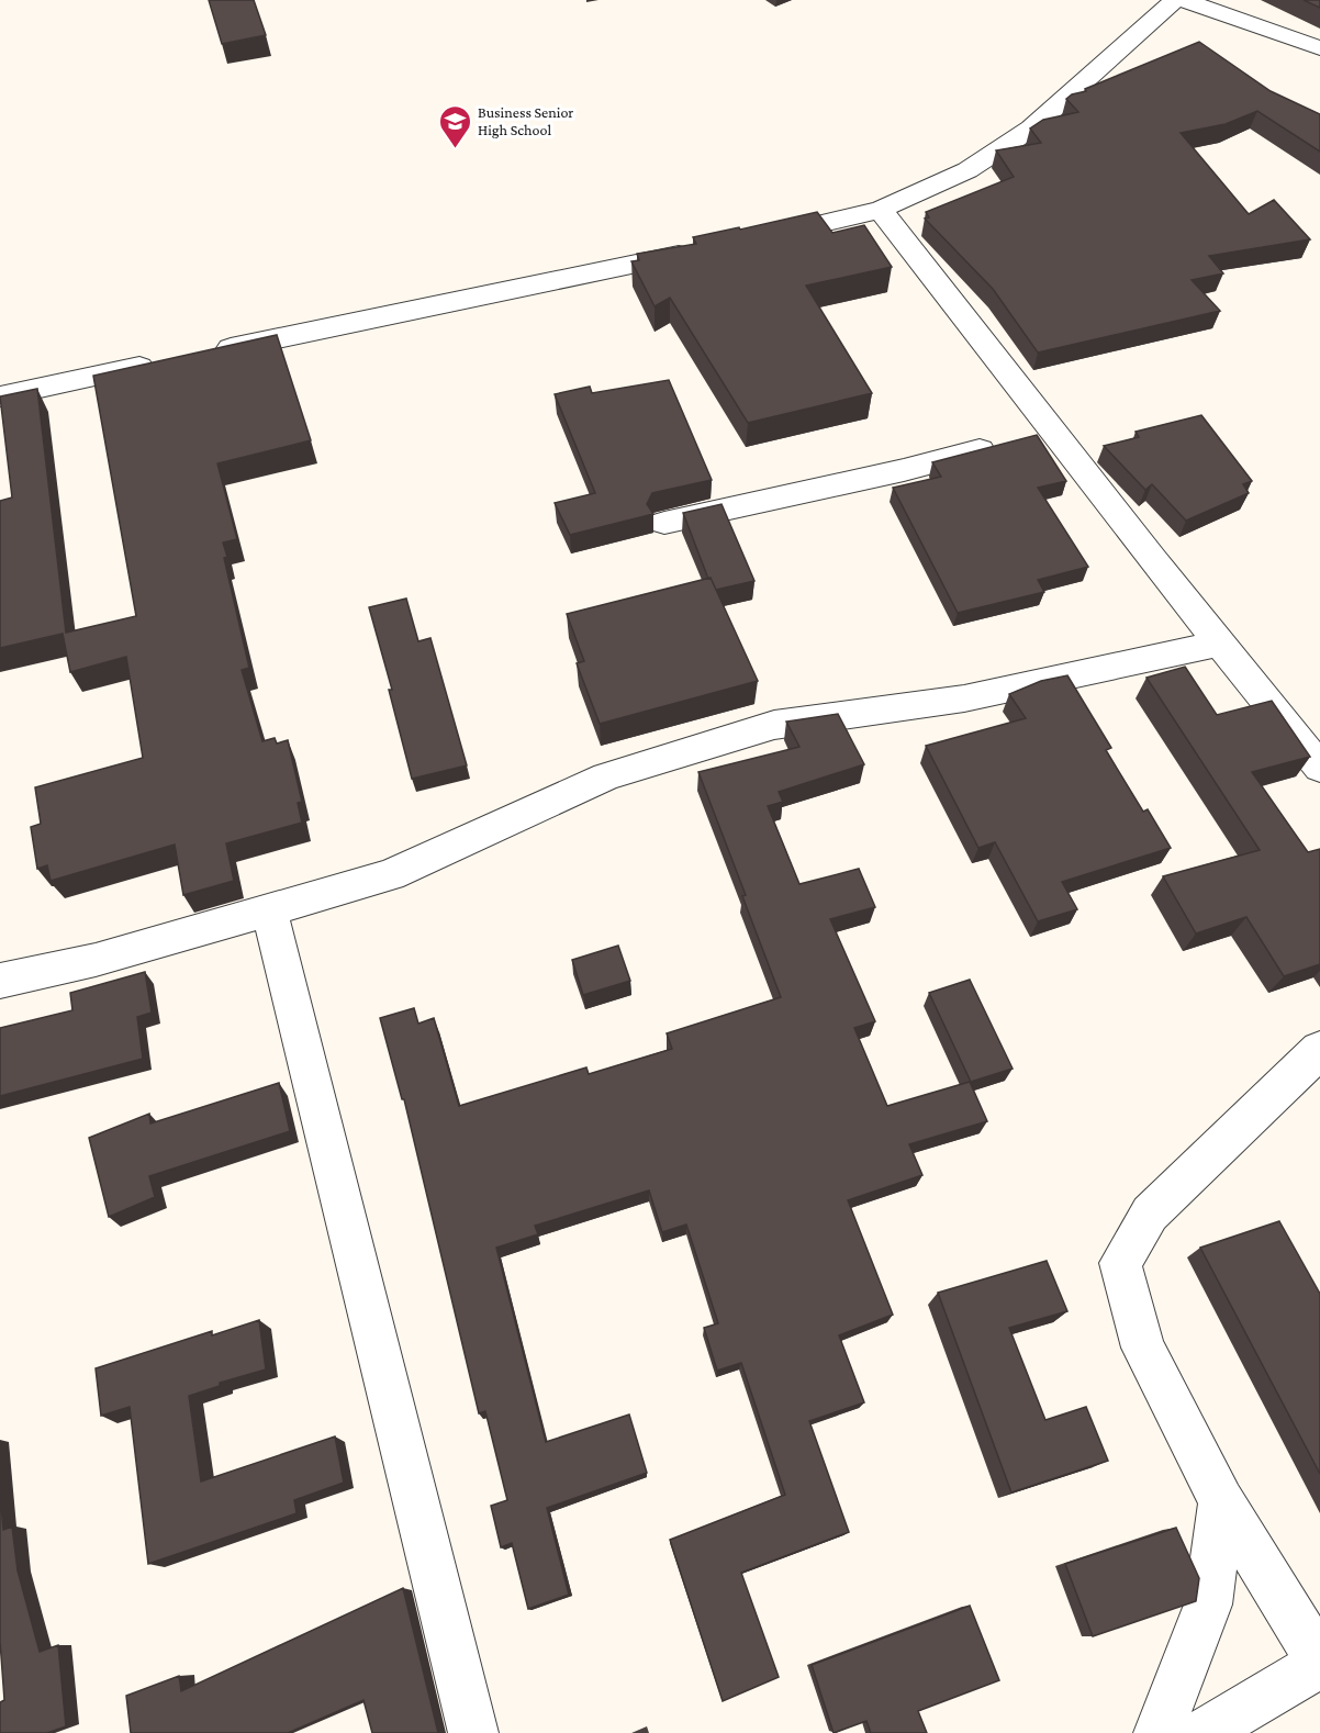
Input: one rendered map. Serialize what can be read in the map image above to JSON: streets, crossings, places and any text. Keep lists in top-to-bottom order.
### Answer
{
  "places": {
    "school or university": ["Business Senior High School"]
  }
}
